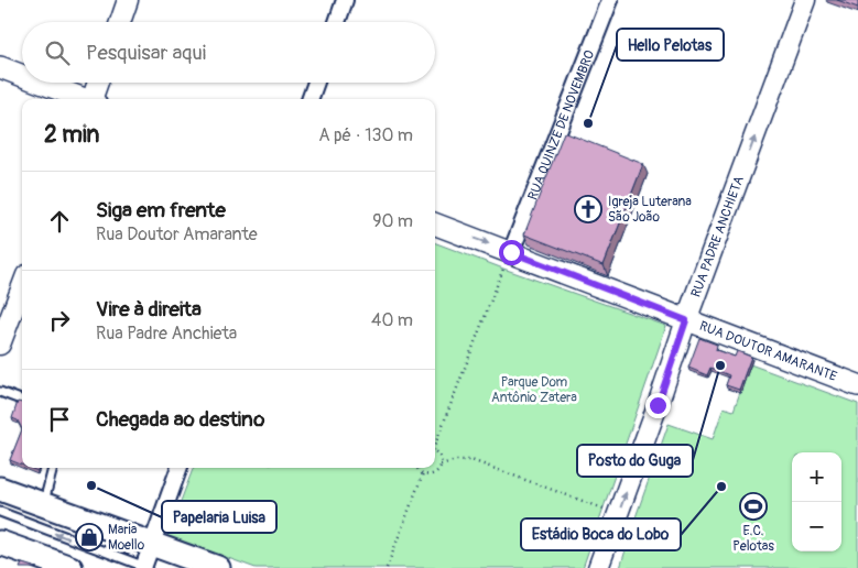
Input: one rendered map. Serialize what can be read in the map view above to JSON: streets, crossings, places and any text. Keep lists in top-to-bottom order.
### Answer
{
  "streets": {
    "main road": ["RUA DOUTOR AMARANTE"],
    "street": ["RUA QUINZE DE NOVEMBRO", "RUA PADRE ANCHIETA"]
  },
  "crossings": [
    ["RUA QUINZE DE NOVEMBRO", "RUA DOUTOR AMARANTE"],
    ["RUA PADRE ANCHIETA", "RUA DOUTOR AMARANTE"]
  ],
  "one_way": ["RUA PADRE ANCHIETA"],
  "parks": ["Parque Dom Antônio Zatera"],
  "places": {
    "other": [
      "Hello Pelotas",
      "Posto do Guga",
      "Papelaria Luisa",
      "Estádio Boca do Lobo"
    ],
    "church": ["Igreja Luterana São João"],
    "sports": ["E.C. Pelotas"],
    "shop": ["Maria Moello"]
  },
  "page": {
    "search": "Pesquisar aqui",
    "heading": ["2 min", "A pé · 130 m"],
    "list": [
      ["Siga em frente", "Rua Doutor Amarante", "90 m"],
      ["Vire à direita", "Rua Padre Anchieta", "40 m"],
      "Chegada ao destino"
    ],
    "map_buttons": ["+", "−"]
  }
}
